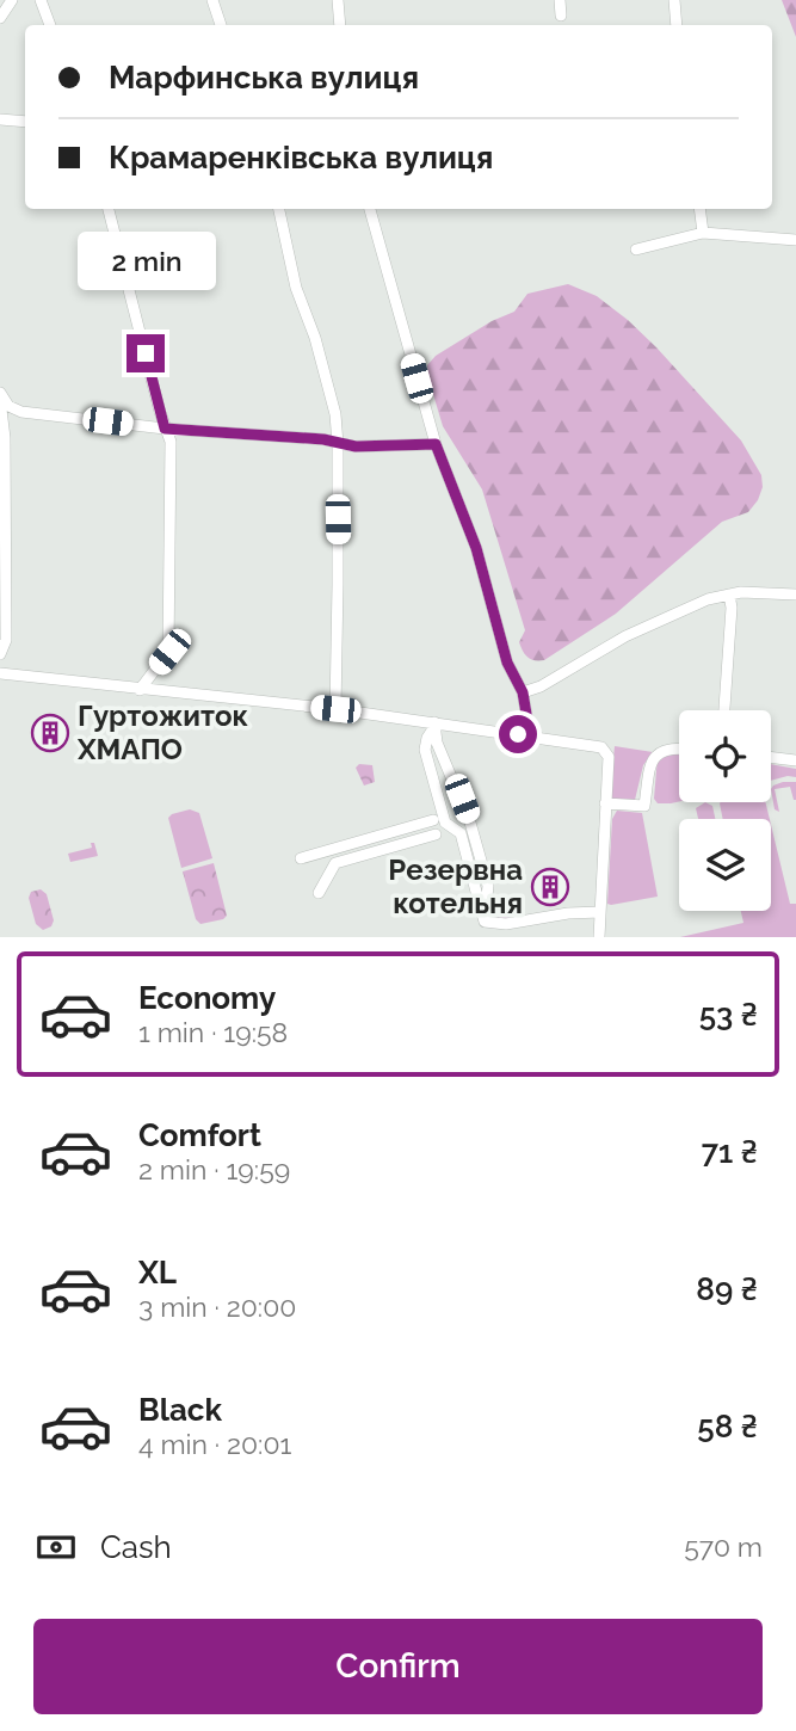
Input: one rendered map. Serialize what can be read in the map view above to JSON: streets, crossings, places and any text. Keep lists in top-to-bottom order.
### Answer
{
  "places": {
    "building": ["Гуртожиток ХМАПО", "Резервна котельня"]
  },
  "page": {
    "banner": ["Марфинська вулиця", "Крамаренківська вулиця"],
    "bubble": "2 min",
    "list": [
      {
        "name": "Economy",
        "note": "1 min · 19:58",
        "value": "53 ₴"
      },
      {
        "name": "Comfort",
        "note": "2 min · 19:59",
        "value": "71 ₴"
      },
      {
        "name": "XL",
        "note": "3 min · 20:00",
        "value": "89 ₴"
      },
      {
        "name": "Black",
        "note": "4 min · 20:01",
        "value": "58 ₴"
      }
    ],
    "pay": ["Cash", "570 m"],
    "buttons": "Confirm"
  }
}
